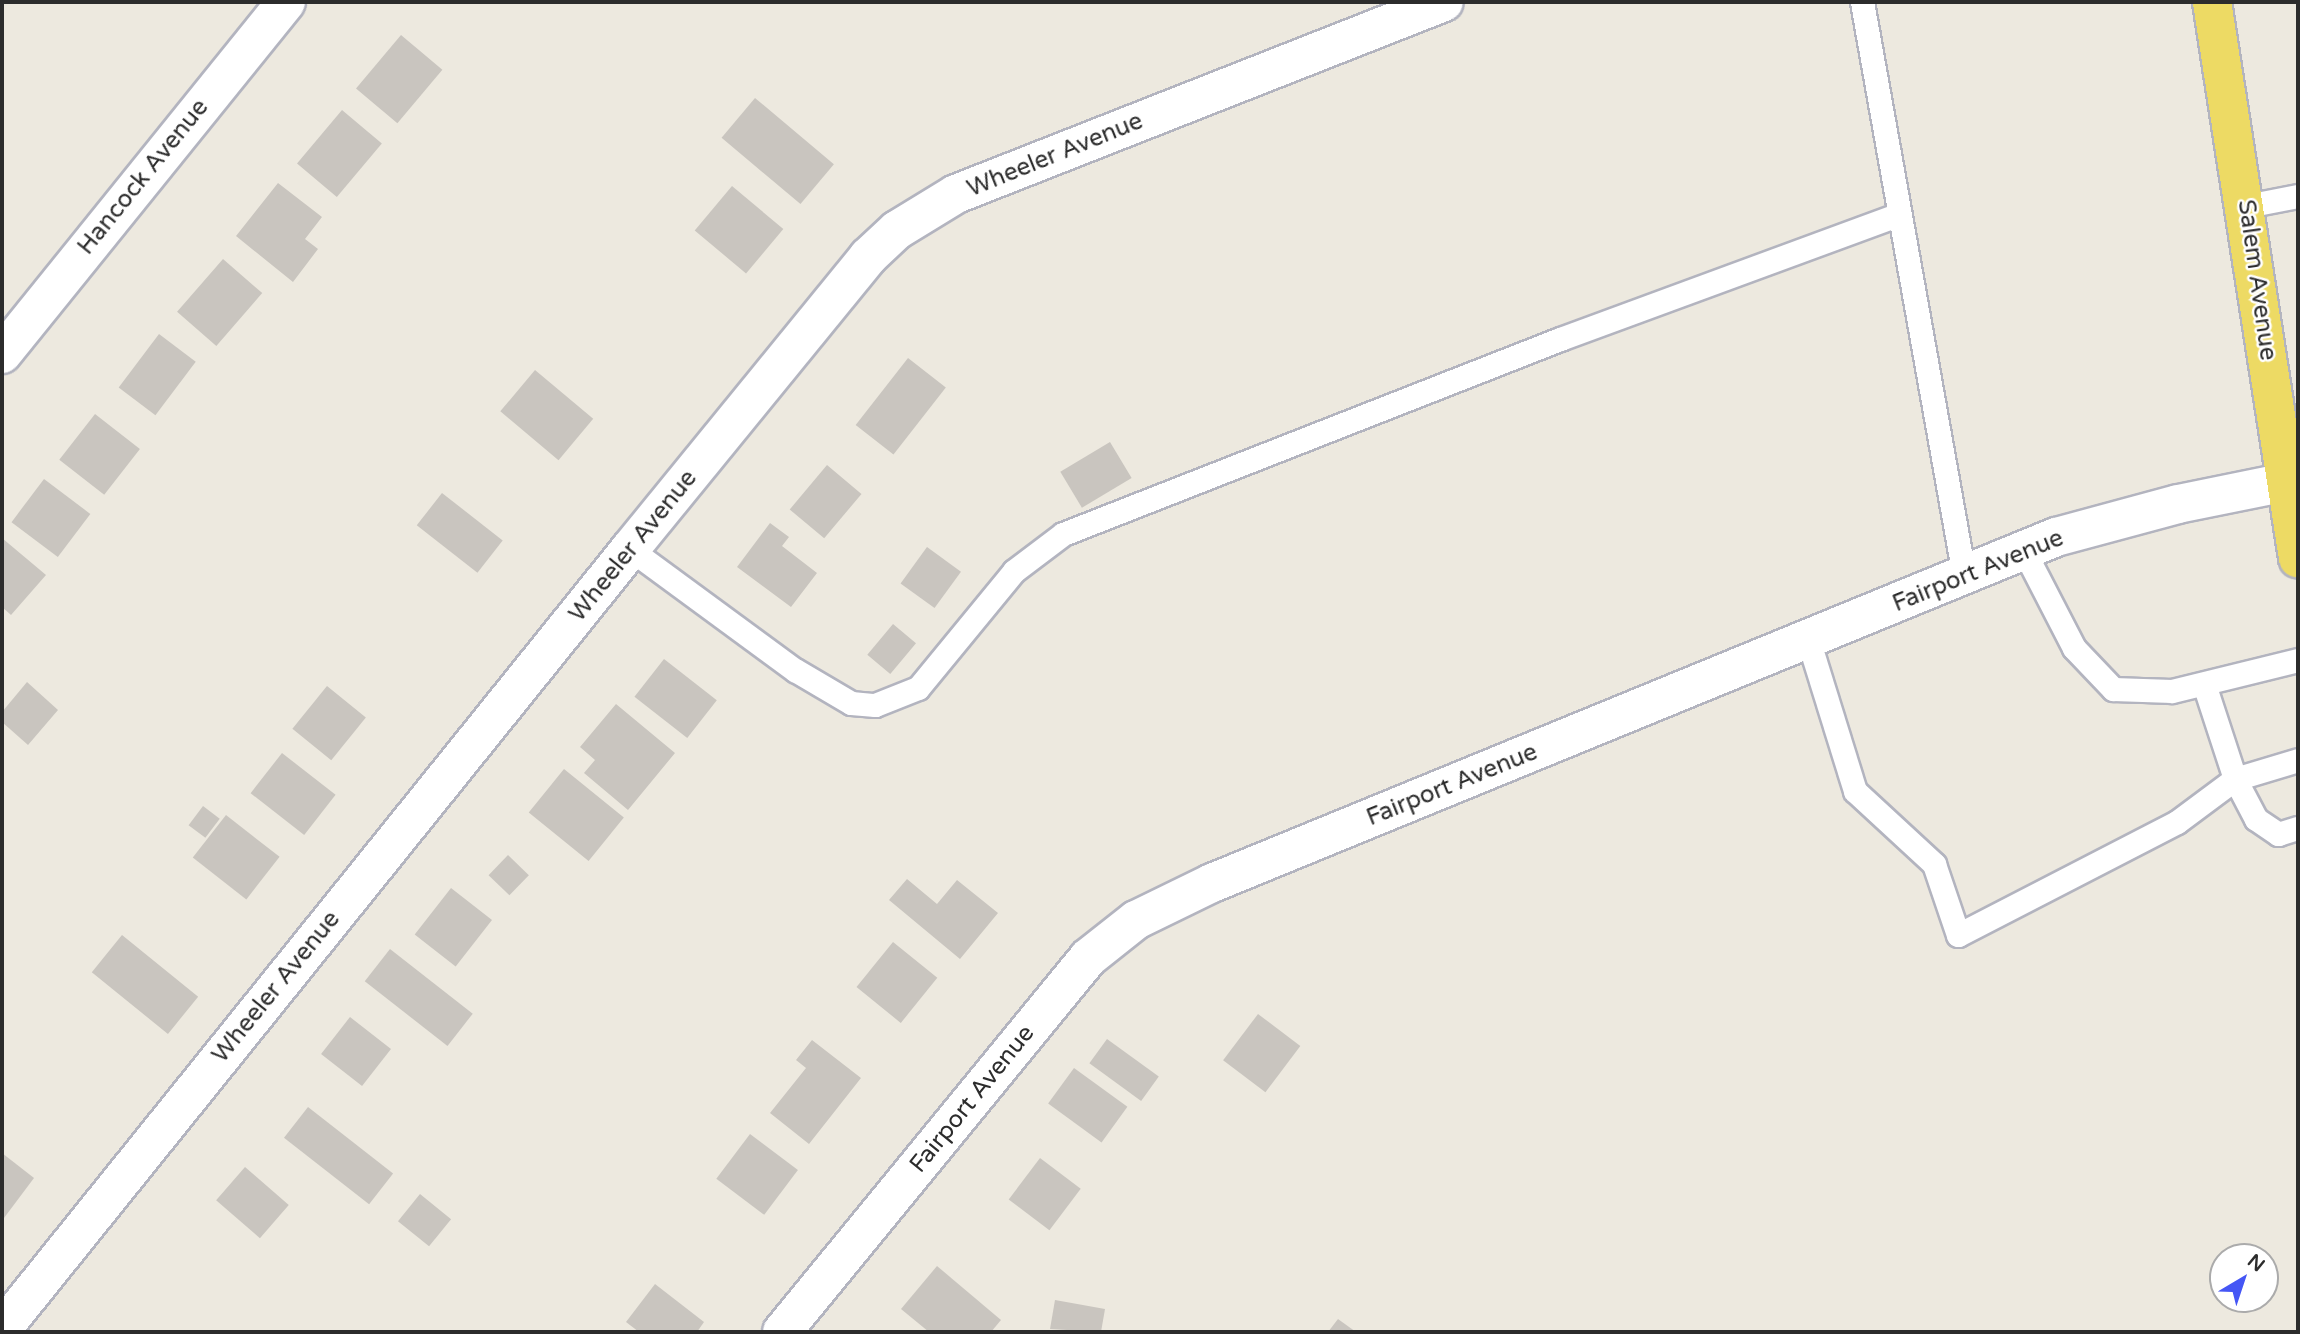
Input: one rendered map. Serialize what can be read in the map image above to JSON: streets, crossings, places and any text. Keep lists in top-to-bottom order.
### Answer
{
  "streets": {
    "main road": ["Salem Avenue"],
    "street": ["Wheeler Avenue", "Hancock Avenue", "Fairport Avenue"]
  },
  "crossings": [
    ["Salem Avenue", "Fairport Avenue"]
  ],
  "north": "top right"
}
